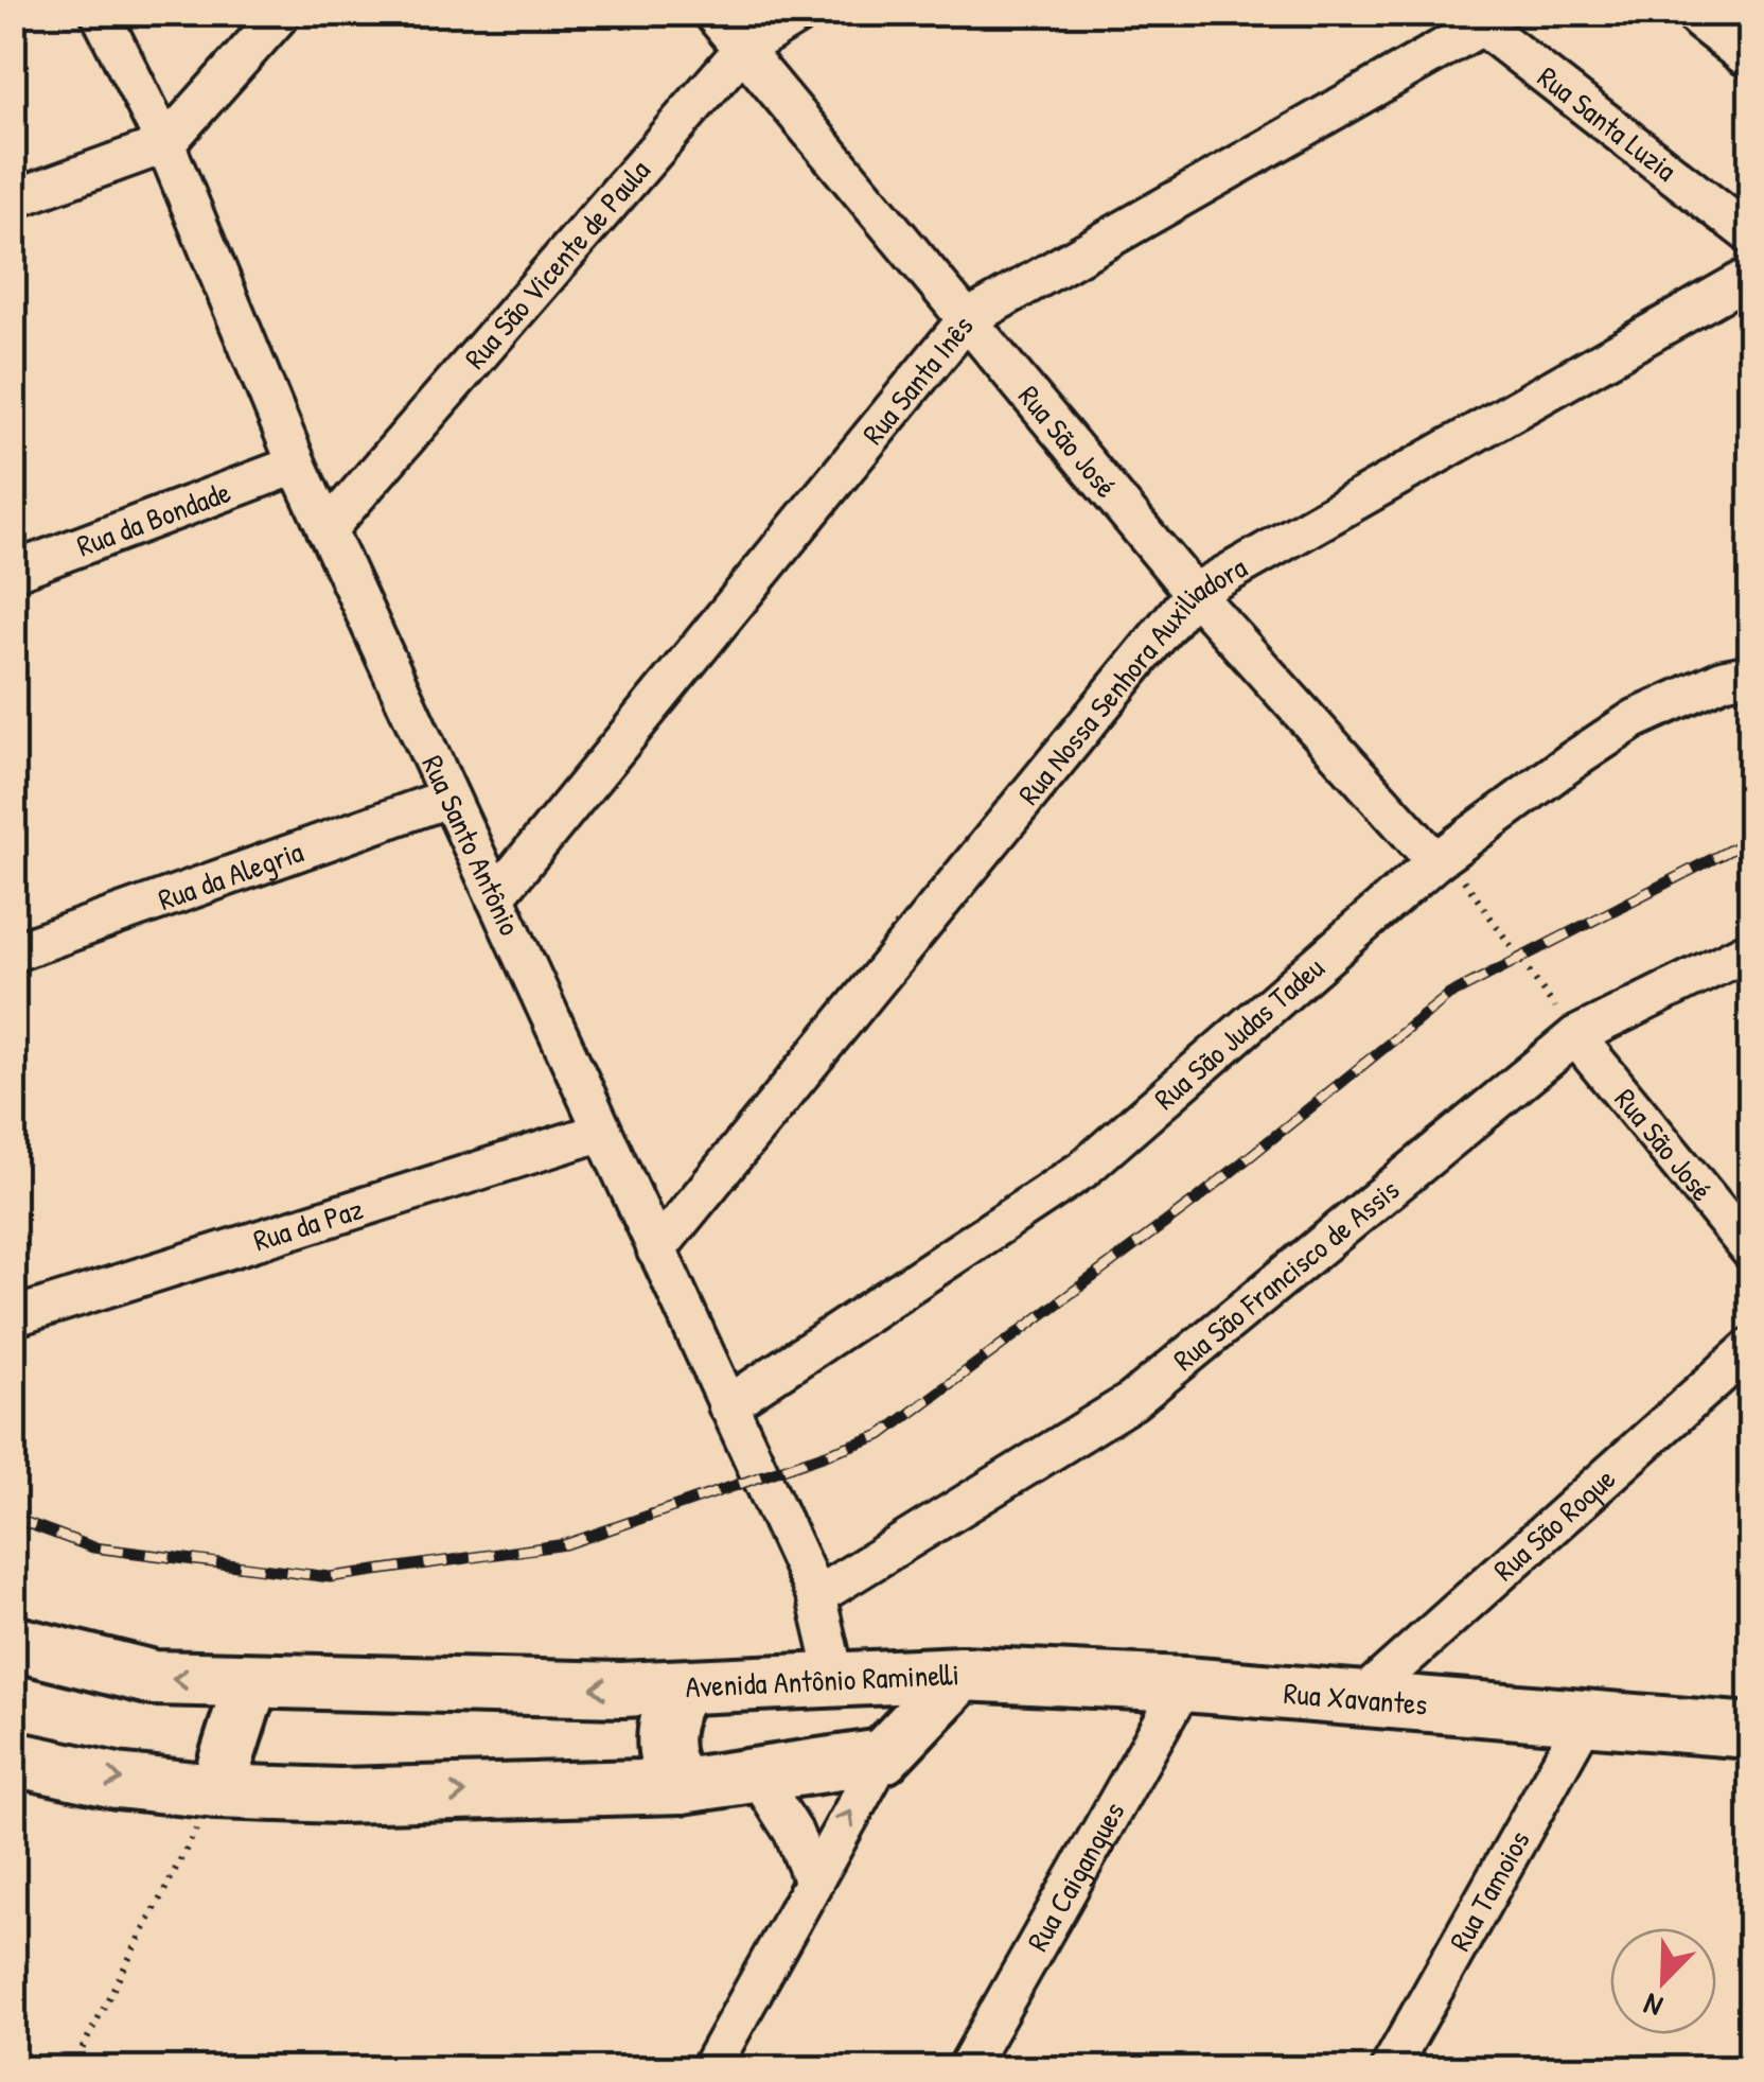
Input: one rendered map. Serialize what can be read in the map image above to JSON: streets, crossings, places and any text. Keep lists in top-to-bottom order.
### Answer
{
  "streets": {
    "main road": ["Avenida Antônio Raminelli", "Rua Xavantes"],
    "street": [
      "Rua Santa Luzia",
      "Rua São Vicente de Paula",
      "Rua Santa Inês",
      "Rua São José",
      "Rua da Bondade",
      "Rua Nossa Senhora Auxiliadora",
      "Rua Santo Antônio",
      "Rua da Alegria",
      "Rua São Judas Tadeu",
      "Rua da Paz",
      "Rua São Francisco de Assis",
      "Rua São Roque",
      "Rua Caigangues",
      "Rua Tamoios"
    ]
  },
  "crossings": [
    ["Rua Santa Luzia", "Rua Santa Inês"],
    ["Rua São Vicente de Paula", "Rua São José"],
    ["Rua São Vicente de Paula", "Rua Santo Antônio"],
    ["Rua Santa Inês", "Rua São José"],
    ["Rua Santa Inês", "Rua Santo Antônio"],
    ["Rua São José", "Rua Nossa Senhora Auxiliadora"],
    ["Rua São José", "Rua São Judas Tadeu"],
    ["Rua São José", "Rua São Francisco de Assis"],
    ["Rua da Bondade", "Rua Santo Antônio"],
    ["Rua Nossa Senhora Auxiliadora", "Rua Santo Antônio"],
    ["Rua Santo Antônio", "Rua da Alegria"],
    ["Rua Santo Antônio", "Rua São Judas Tadeu"],
    ["Rua Santo Antônio", "Rua da Paz"],
    ["Rua Santo Antônio", "Rua São Francisco de Assis"],
    ["Rua Santo Antônio", "Avenida Antônio Raminelli"],
    ["Rua São Roque", "Rua Xavantes"],
    ["Avenida Antônio Raminelli", "Rua Xavantes"],
    ["Rua Xavantes", "Rua Caigangues"],
    ["Rua Xavantes", "Rua Tamoios"]
  ],
  "north": "bottom left"
}
